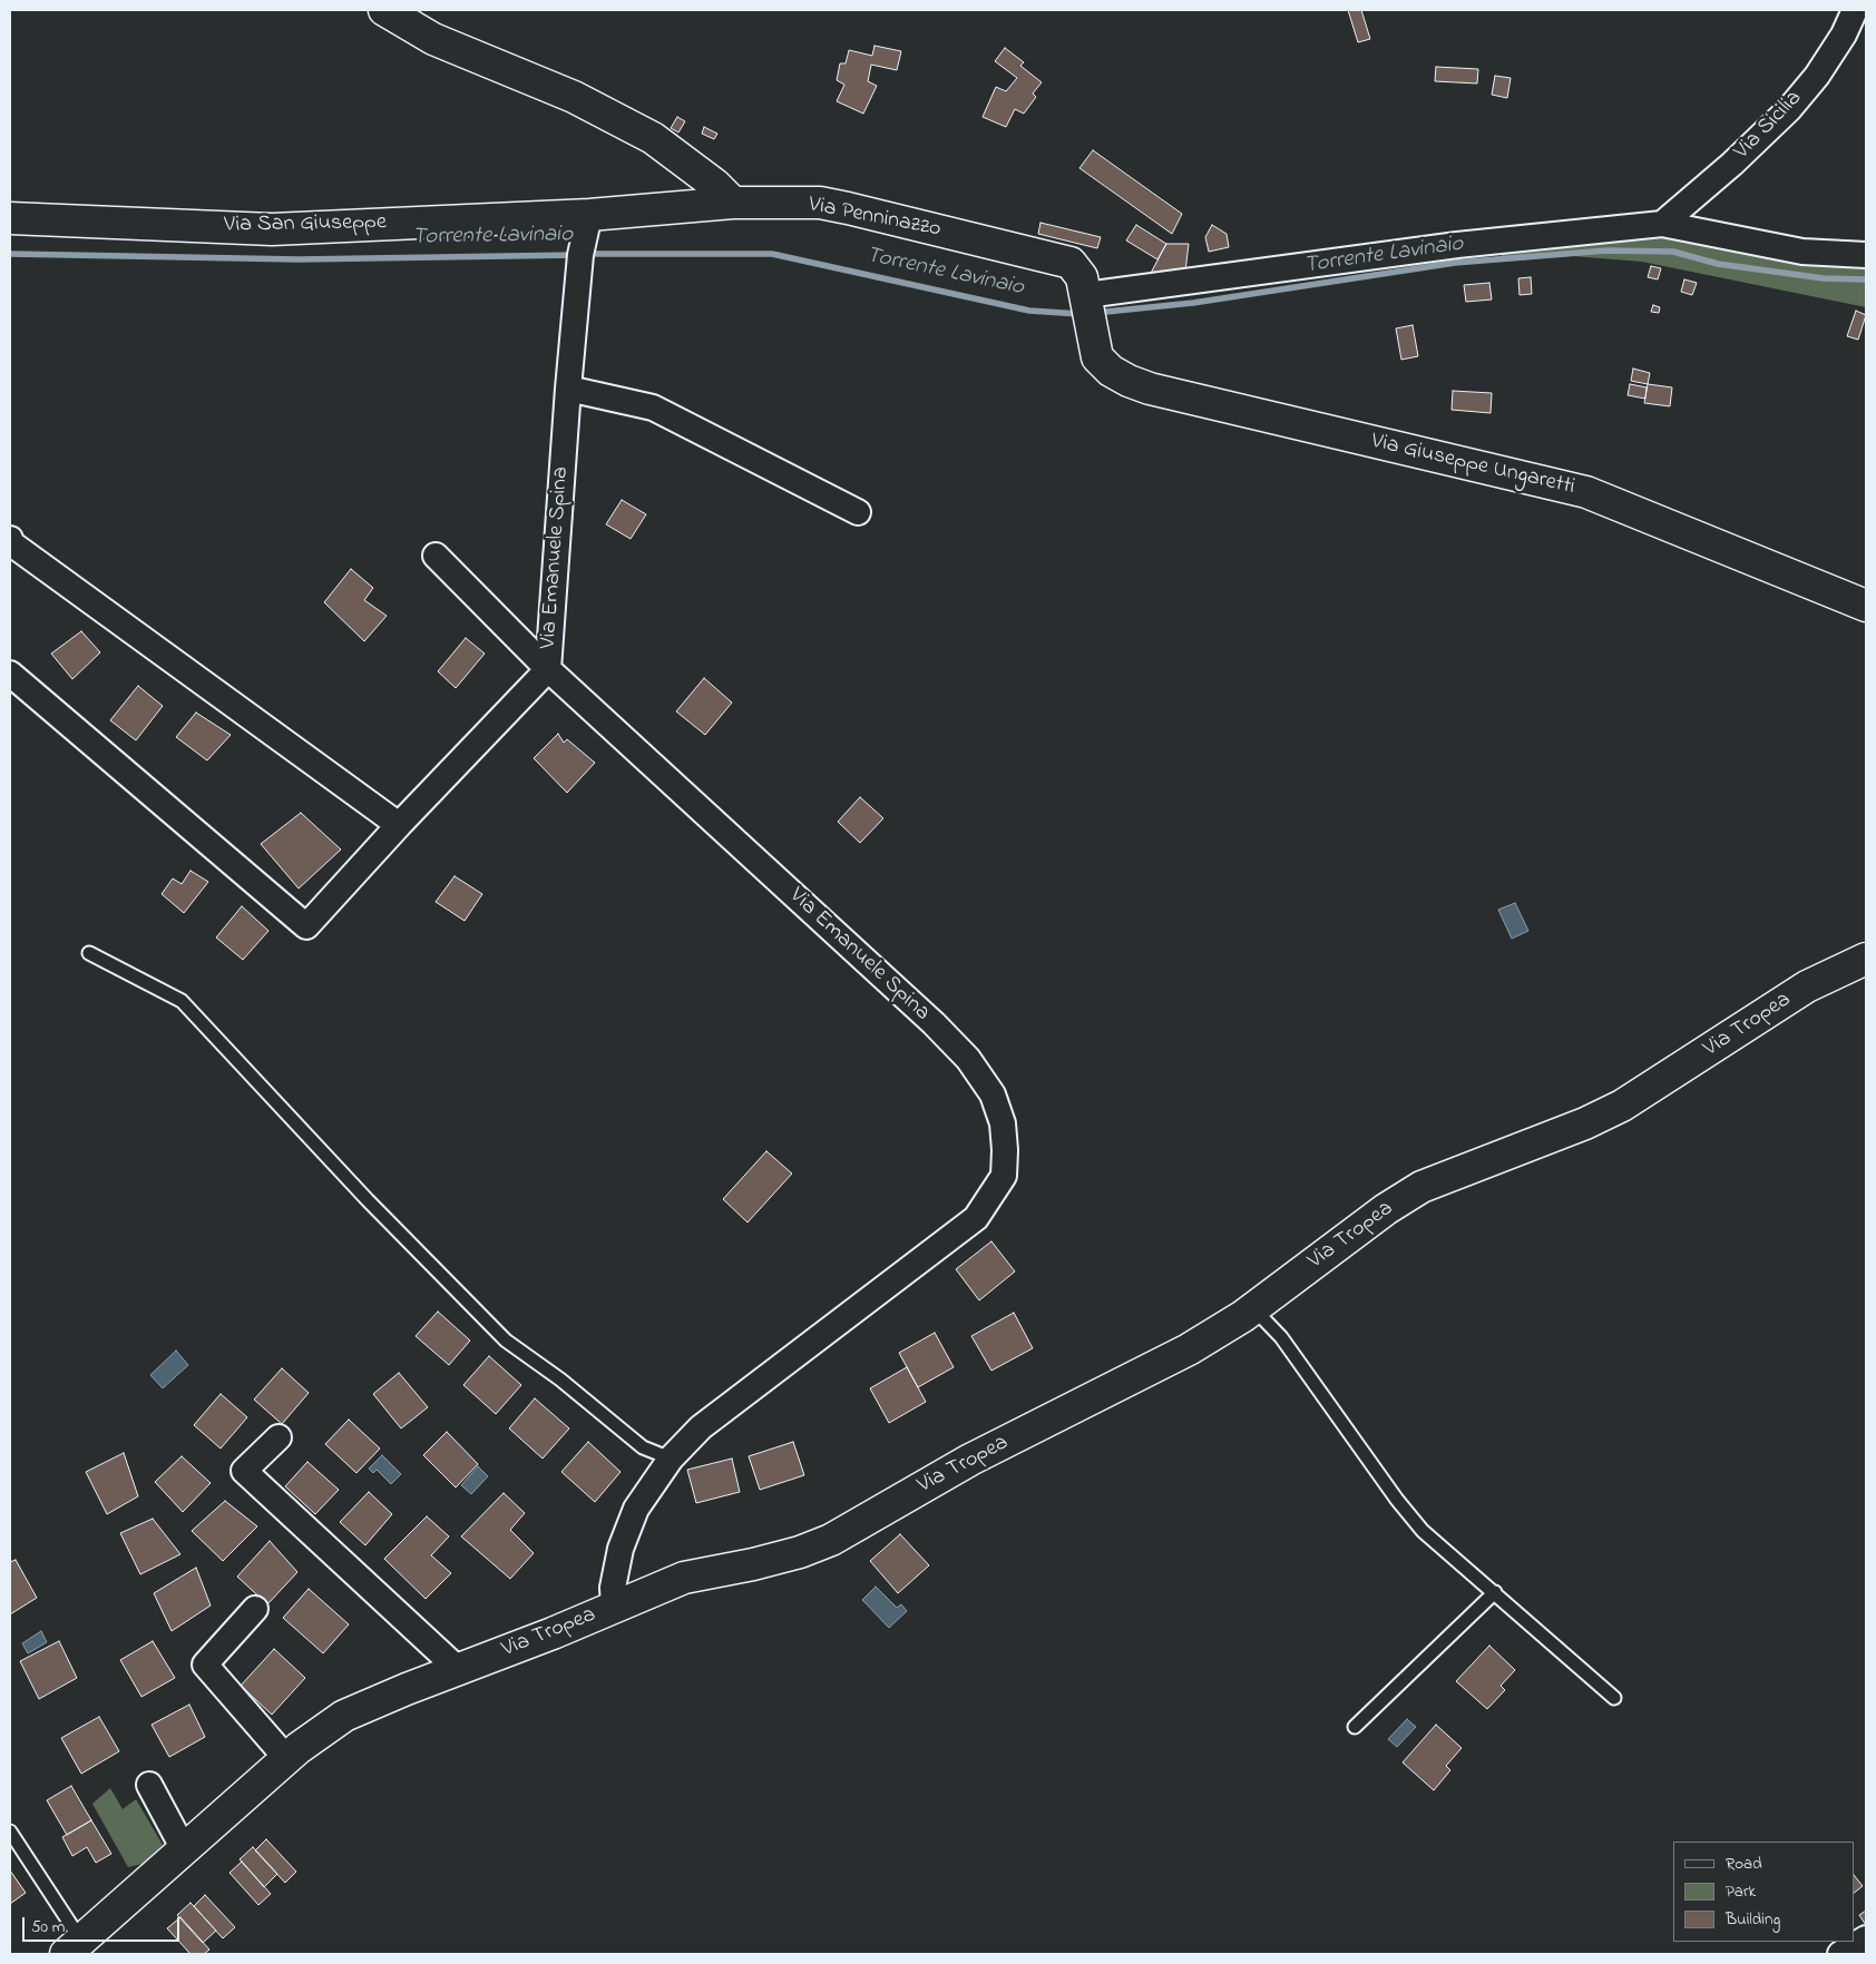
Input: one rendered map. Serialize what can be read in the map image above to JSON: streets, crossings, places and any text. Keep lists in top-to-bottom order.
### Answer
{
  "streets": {
    "street": [
      "Via Sicilia",
      "Via Penninazzo",
      "Via San Giuseppe",
      "Via Giuseppe Ungaretti",
      "Via Emanuele Spina",
      "Via Tropea"
    ]
  },
  "crossings": [
    ["Via Penninazzo", "Via San Giuseppe"],
    ["Via Penninazzo", "Via Giuseppe Ungaretti"],
    ["Via San Giuseppe", "Via Emanuele Spina"],
    ["Via Emanuele Spina", "Via Tropea"]
  ],
  "water": ["Torrente Lavinaio"],
  "legend": ["Road", "Park", "Building"],
  "scale_bar": "50 m"
}
